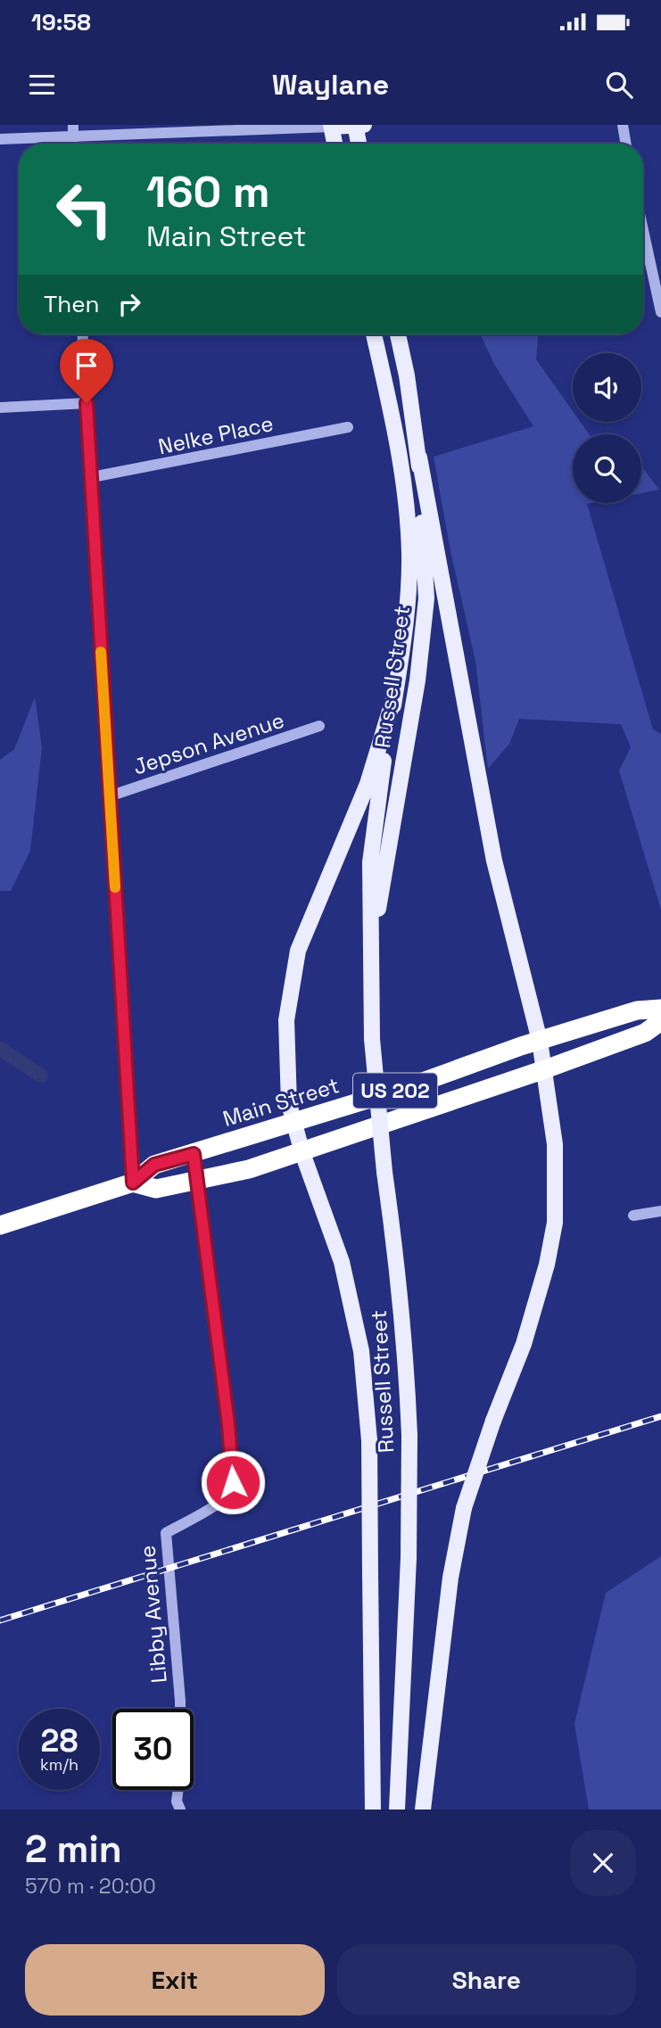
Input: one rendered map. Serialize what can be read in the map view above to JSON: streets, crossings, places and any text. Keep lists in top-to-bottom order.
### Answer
{
  "streets": {
    "highway": ["US 202", "Main Street"],
    "main road": ["Russell Street"],
    "street": ["Nelke Place", "Jepson Avenue", "Libby Avenue"]
  },
  "crossings": [
    ["Main Street", "Libby Avenue"]
  ],
  "page": {
    "status": "19:58",
    "header": "Waylane",
    "turn": ["160 m", "Main Street"],
    "then": "Then",
    "speed": "28 km/h",
    "limit": "30",
    "heading": ["2 min", "570 m · 20:00"],
    "buttons": ["Exit", "Share"]
  }
}
